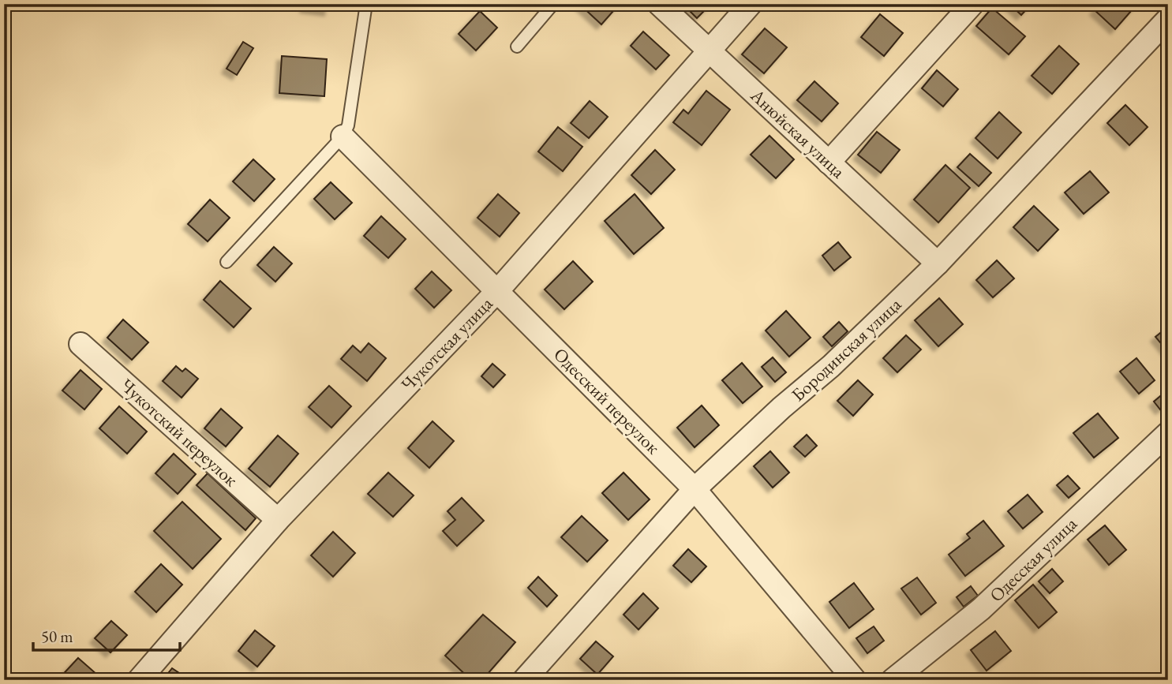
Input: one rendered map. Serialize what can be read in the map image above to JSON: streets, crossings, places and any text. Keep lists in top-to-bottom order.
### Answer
{
  "streets": {
    "street": [
      "Анюйская улица",
      "Чукотская улица",
      "Бородинская улица",
      "Одесский переулок",
      "Чукотский переулок",
      "Одесская улица"
    ]
  },
  "crossings": [
    ["Анюйская улица", "Чукотская улица"],
    ["Анюйская улица", "Бородинская улица"],
    ["Чукотская улица", "Одесский переулок"],
    ["Чукотская улица", "Чукотский переулок"],
    ["Бородинская улица", "Одесский переулок"]
  ],
  "scale_bar": "50 m"
}
